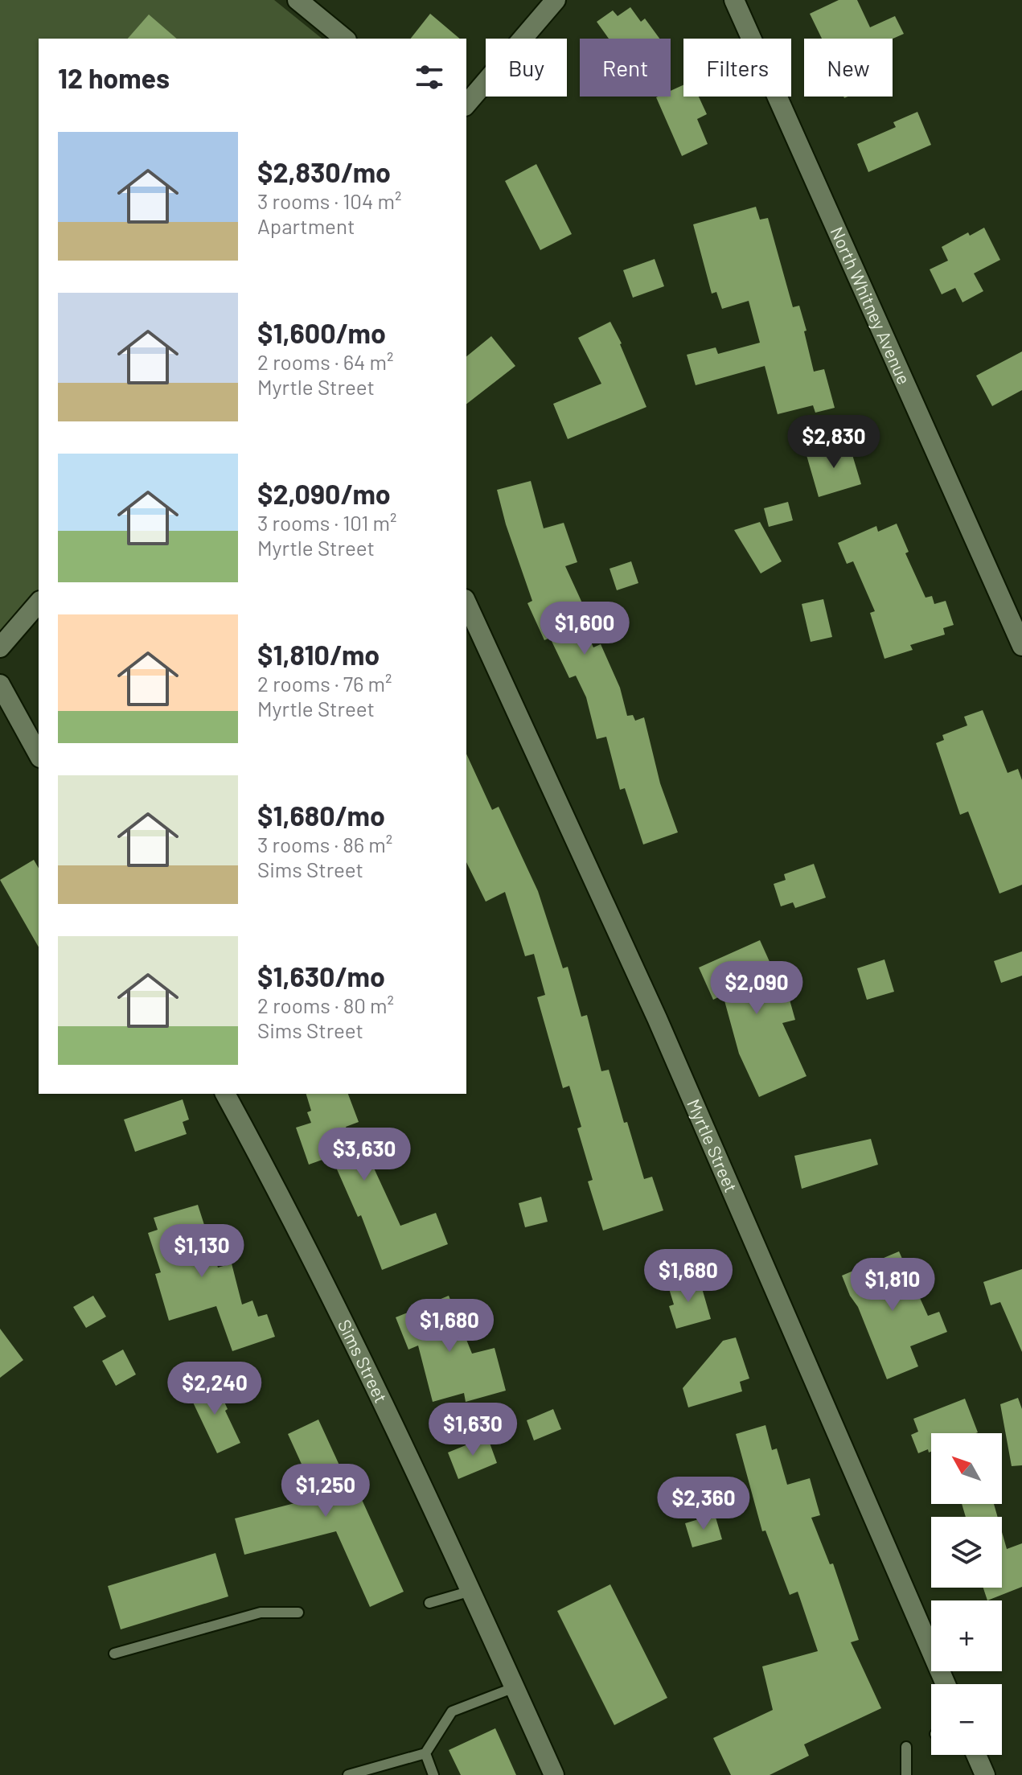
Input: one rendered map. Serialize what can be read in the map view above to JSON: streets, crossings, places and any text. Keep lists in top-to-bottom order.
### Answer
{
  "streets": {
    "street": ["North Whitney Avenue", "Myrtle Street", "Sims Street"]
  },
  "north": "top left",
  "page": {
    "chip": [
      "Buy",
      "Rent",
      "Filters",
      "New"
    ],
    "heading": "12 homes",
    "list": [
      {
        "name": "$2,830/mo",
        "note": "3 rooms · 104 m² · Apartment"
      },
      {
        "name": "$1,600/mo",
        "note": "2 rooms · 64 m² · Myrtle Street"
      },
      {
        "name": "$2,090/mo",
        "note": "3 rooms · 101 m² · Myrtle Street"
      },
      {
        "name": "$1,810/mo",
        "note": "2 rooms · 76 m² · Myrtle Street"
      },
      {
        "name": "$1,680/mo",
        "note": "3 rooms · 86 m² · Sims Street"
      },
      {
        "name": "$1,630/mo",
        "note": "2 rooms · 80 m² · Sims Street"
      }
    ],
    "price": [
      "$2,830",
      "$1,600",
      "$2,090",
      "$3,630",
      "$1,130",
      "$1,680",
      "$1,810",
      "$1,680",
      "$2,240",
      "$1,630",
      "$1,250",
      "$2,360"
    ],
    "map_buttons": ["+", "−"]
  }
}
